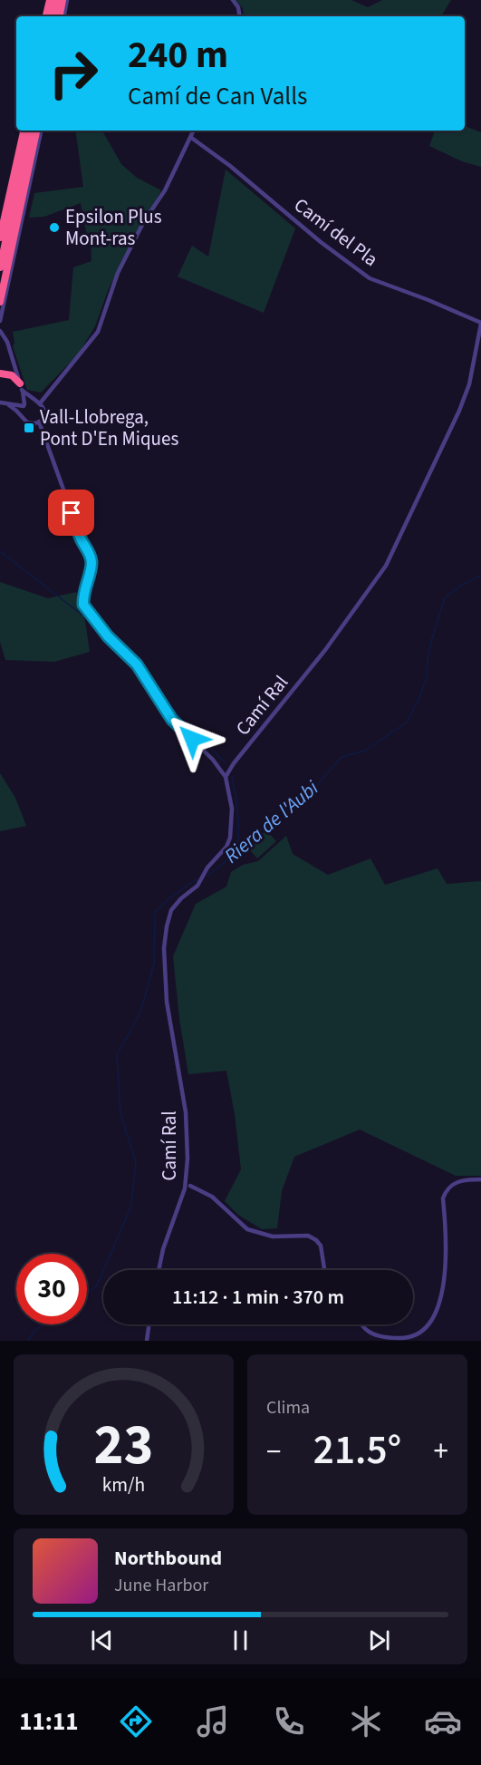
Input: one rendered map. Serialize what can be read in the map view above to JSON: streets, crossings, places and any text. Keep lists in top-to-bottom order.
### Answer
{
  "streets": {
    "street": ["Camí del Pla", "Camí Ral"]
  },
  "crossings": [
    ["Camí del Pla", "Camí Ral"]
  ],
  "water": ["Riera de l'Aubi"],
  "places": {
    "other": ["Epsilon Plus Mont-ras"],
    "transit": ["Vall-Llobrega, Pont D'En Miques"]
  },
  "page": {
    "turn": ["240 m", "Camí de Can Valls"],
    "limit": "30",
    "trip": "11:12 · 1 min · 370 m",
    "tile": "Clima",
    "heat": ["−", "21.5°", "+"],
    "song": ["Northbound", "June Harbor"],
    "tabs": "11:11",
    "gauge": ["23", "km/h"]
  }
}
